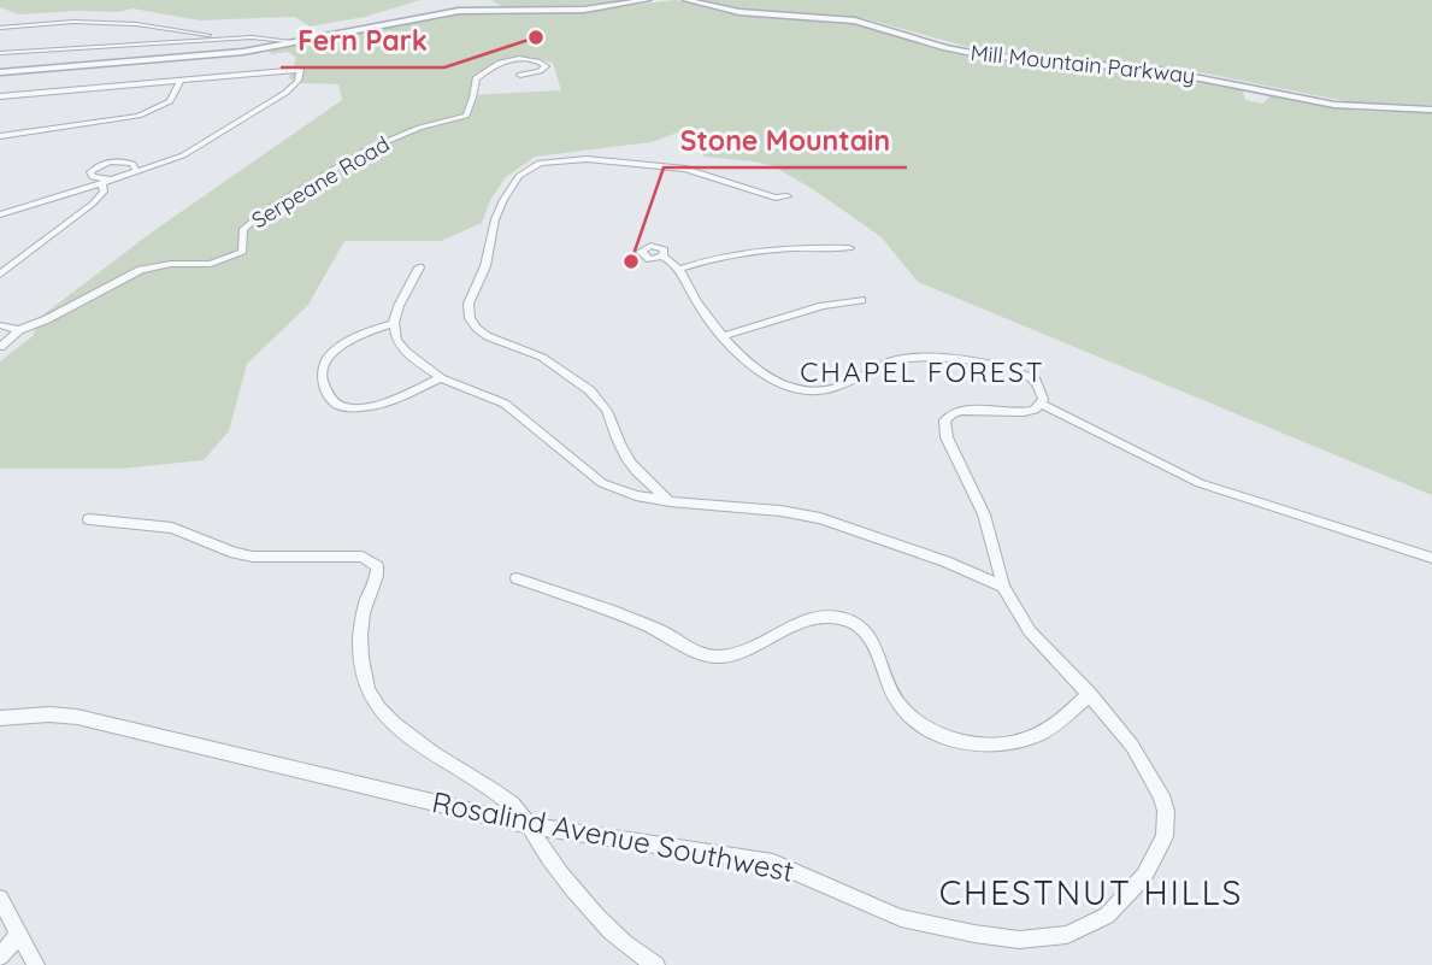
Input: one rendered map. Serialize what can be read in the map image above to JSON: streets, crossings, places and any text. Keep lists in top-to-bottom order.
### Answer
{
  "streets": {
    "street": ["Mill Mountain Parkway", "Serpeane Road", "Rosalind Avenue Southwest"]
  },
  "districts": ["CHAPEL FOREST", "CHESTNUT HILLS"],
  "places": ["Fern Park", "Stone Mountain"]
}
